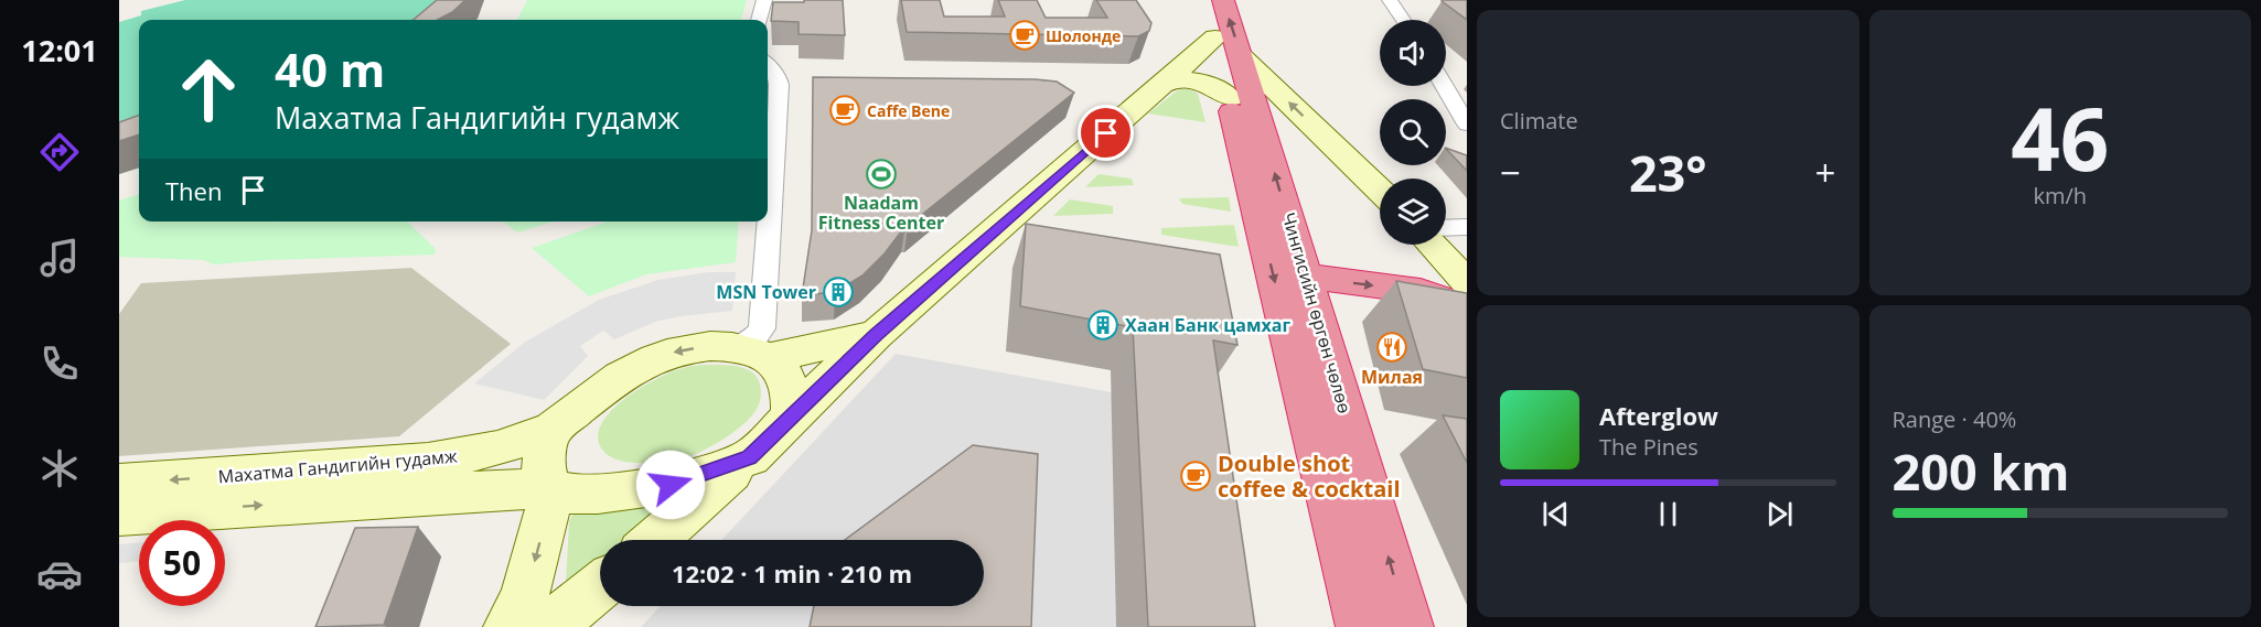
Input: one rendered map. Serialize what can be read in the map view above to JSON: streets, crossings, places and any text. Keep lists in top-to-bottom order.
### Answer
{
  "streets": {
    "highway": ["Чингисийн өргөн чөлөө"],
    "main road": ["Махатма Гандигийн гудамж"]
  },
  "places": {
    "cafe": ["Шолонде", "Caffe Bene", "Double shot coffee & cocktail"],
    "sports": ["Naadam Fitness Center"],
    "building": ["MSN Tower", "Хаан Банк цамхаг"],
    "restaurant": ["Милая"]
  },
  "page": {
    "tabs": "12:01",
    "tile": [
      "Climate",
      ["46", "km/h"],
      ["Range · 40%", "200 km"]
    ],
    "turn": ["40 m", "Махатма Гандигийн гудамж"],
    "heat": ["−", "23°", "+"],
    "then": "Then",
    "song": ["Afterglow", "The Pines"],
    "limit": "50",
    "trip": "12:02 · 1 min · 210 m"
  }
}
